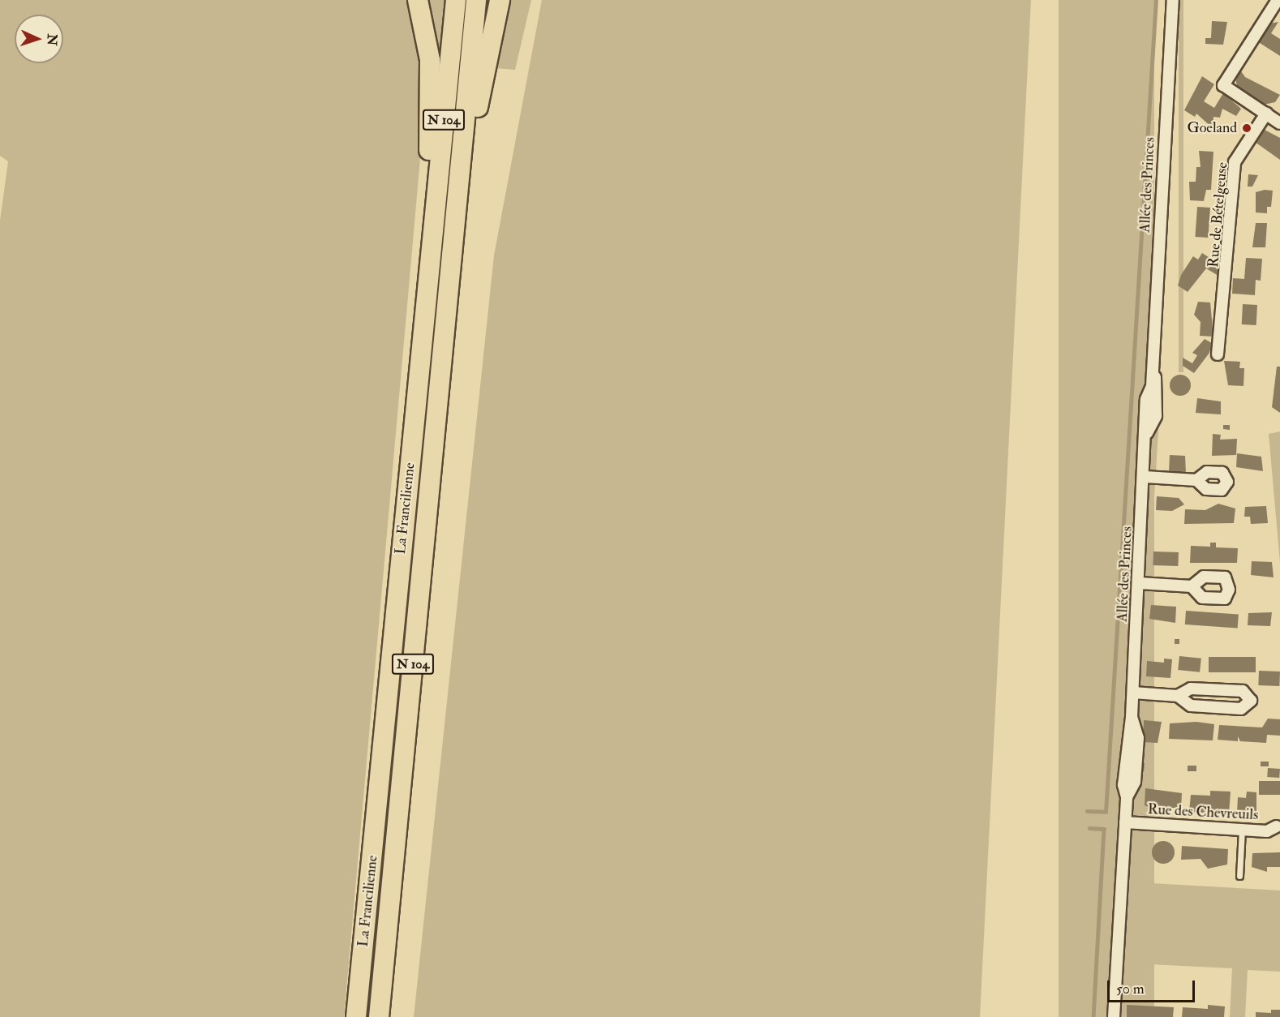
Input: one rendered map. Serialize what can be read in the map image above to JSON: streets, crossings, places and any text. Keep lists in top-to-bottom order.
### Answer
{
  "streets": {
    "highway": ["N 104", "La Francilienne"],
    "street": ["Allée des Princes", "Rue de Bételgeuse", "Rue des Chevreuils"]
  },
  "crossings": [
    ["Allée des Princes", "Rue des Chevreuils"]
  ],
  "places": ["Goeland"],
  "scale_bar": "50 m",
  "north": "right"
}
